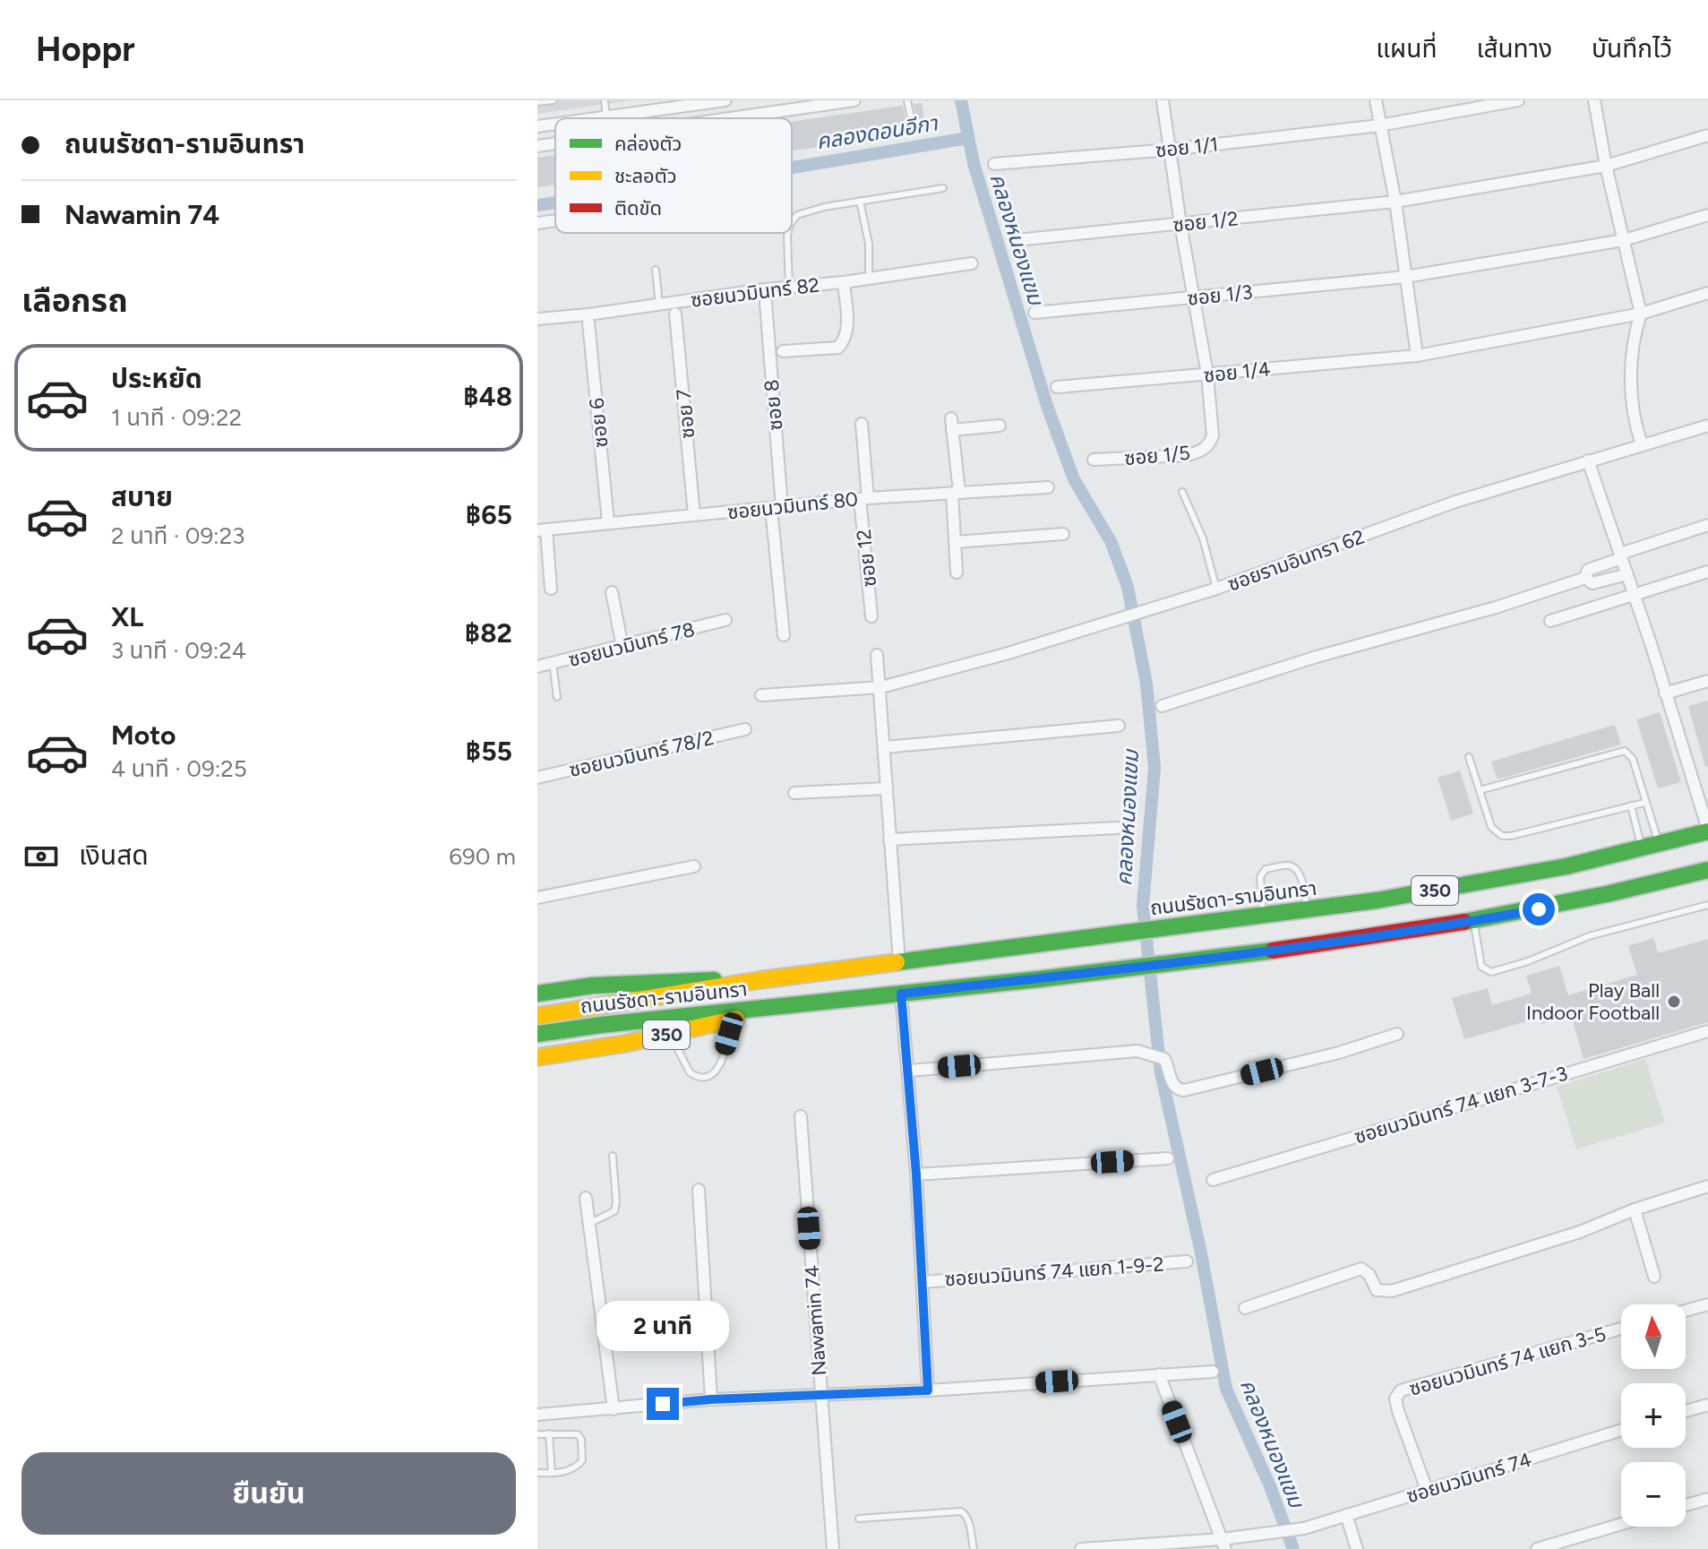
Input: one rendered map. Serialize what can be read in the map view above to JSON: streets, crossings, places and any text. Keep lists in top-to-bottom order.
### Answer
{
  "streets": {
    "main road": ["350", "ถนนรัชดา-รามอินทรา"],
    "street": [
      "ซอย 1/1",
      "ซอย 1/2",
      "ซอยนวมินทร์ 82",
      "ซอย 1/3",
      "ซอย 1/4",
      "ซอย 8",
      "ซอย 7",
      "ซอย 6",
      "ซอย 1/5",
      "ซอยนวมินทร์ 80",
      "ซอย 12",
      "ซอยรามอินทรา 62",
      "ซอยนวมินทร์ 78",
      "ซอยนวมินทร์ 78/2",
      "ซอยนวมินทร์ 74 แยก 3-7-3",
      "ซอยนวมินทร์ 74 แยก 1-9-2",
      "Nawamin 74",
      "ซอยนวมินทร์ 74 แยก 3-5",
      "ซอยนวมินทร์ 74"
    ]
  },
  "crossings": [
    ["ซอย 1/4", "ซอย 1/5"],
    ["ซอย 8", "ซอยนวมินทร์ 80"],
    ["ซอย 7", "ซอยนวมินทร์ 80"],
    ["ซอย 6", "ซอยนวมินทร์ 80"],
    ["ซอยนวมินทร์ 80", "ซอย 12"],
    ["ซอยนวมินทร์ 74 แยก 3-5", "ซอยนวมินทร์ 74"]
  ],
  "water": ["คลองดอนอีกา", "คลองหนองแขม"],
  "places": ["Play Ball Indoor Football"],
  "legend": ["คล่องตัว", "ชะลอตัว", "ติดขัด"],
  "north": "top",
  "page": {
    "header": "Hoppr",
    "nav": ["แผนที่", "เส้นทาง", "บันทึกไว้"],
    "banner": ["ถนนรัชดา-รามอินทรา", "Nawamin 74"],
    "heading": "เลือกรถ",
    "list": [
      {
        "name": "ประหยัด",
        "note": "1 นาที · 09:22",
        "value": "฿48"
      },
      {
        "name": "สบาย",
        "note": "2 นาที · 09:23",
        "value": "฿65"
      },
      {
        "name": "XL",
        "note": "3 นาที · 09:24",
        "value": "฿82"
      },
      {
        "name": "Moto",
        "note": "4 นาที · 09:25",
        "value": "฿55"
      }
    ],
    "pay": ["เงินสด", "690 m"],
    "bubble": "2 นาที",
    "map_buttons": ["+", "−"],
    "buttons": "ยืนยัน"
  }
}
